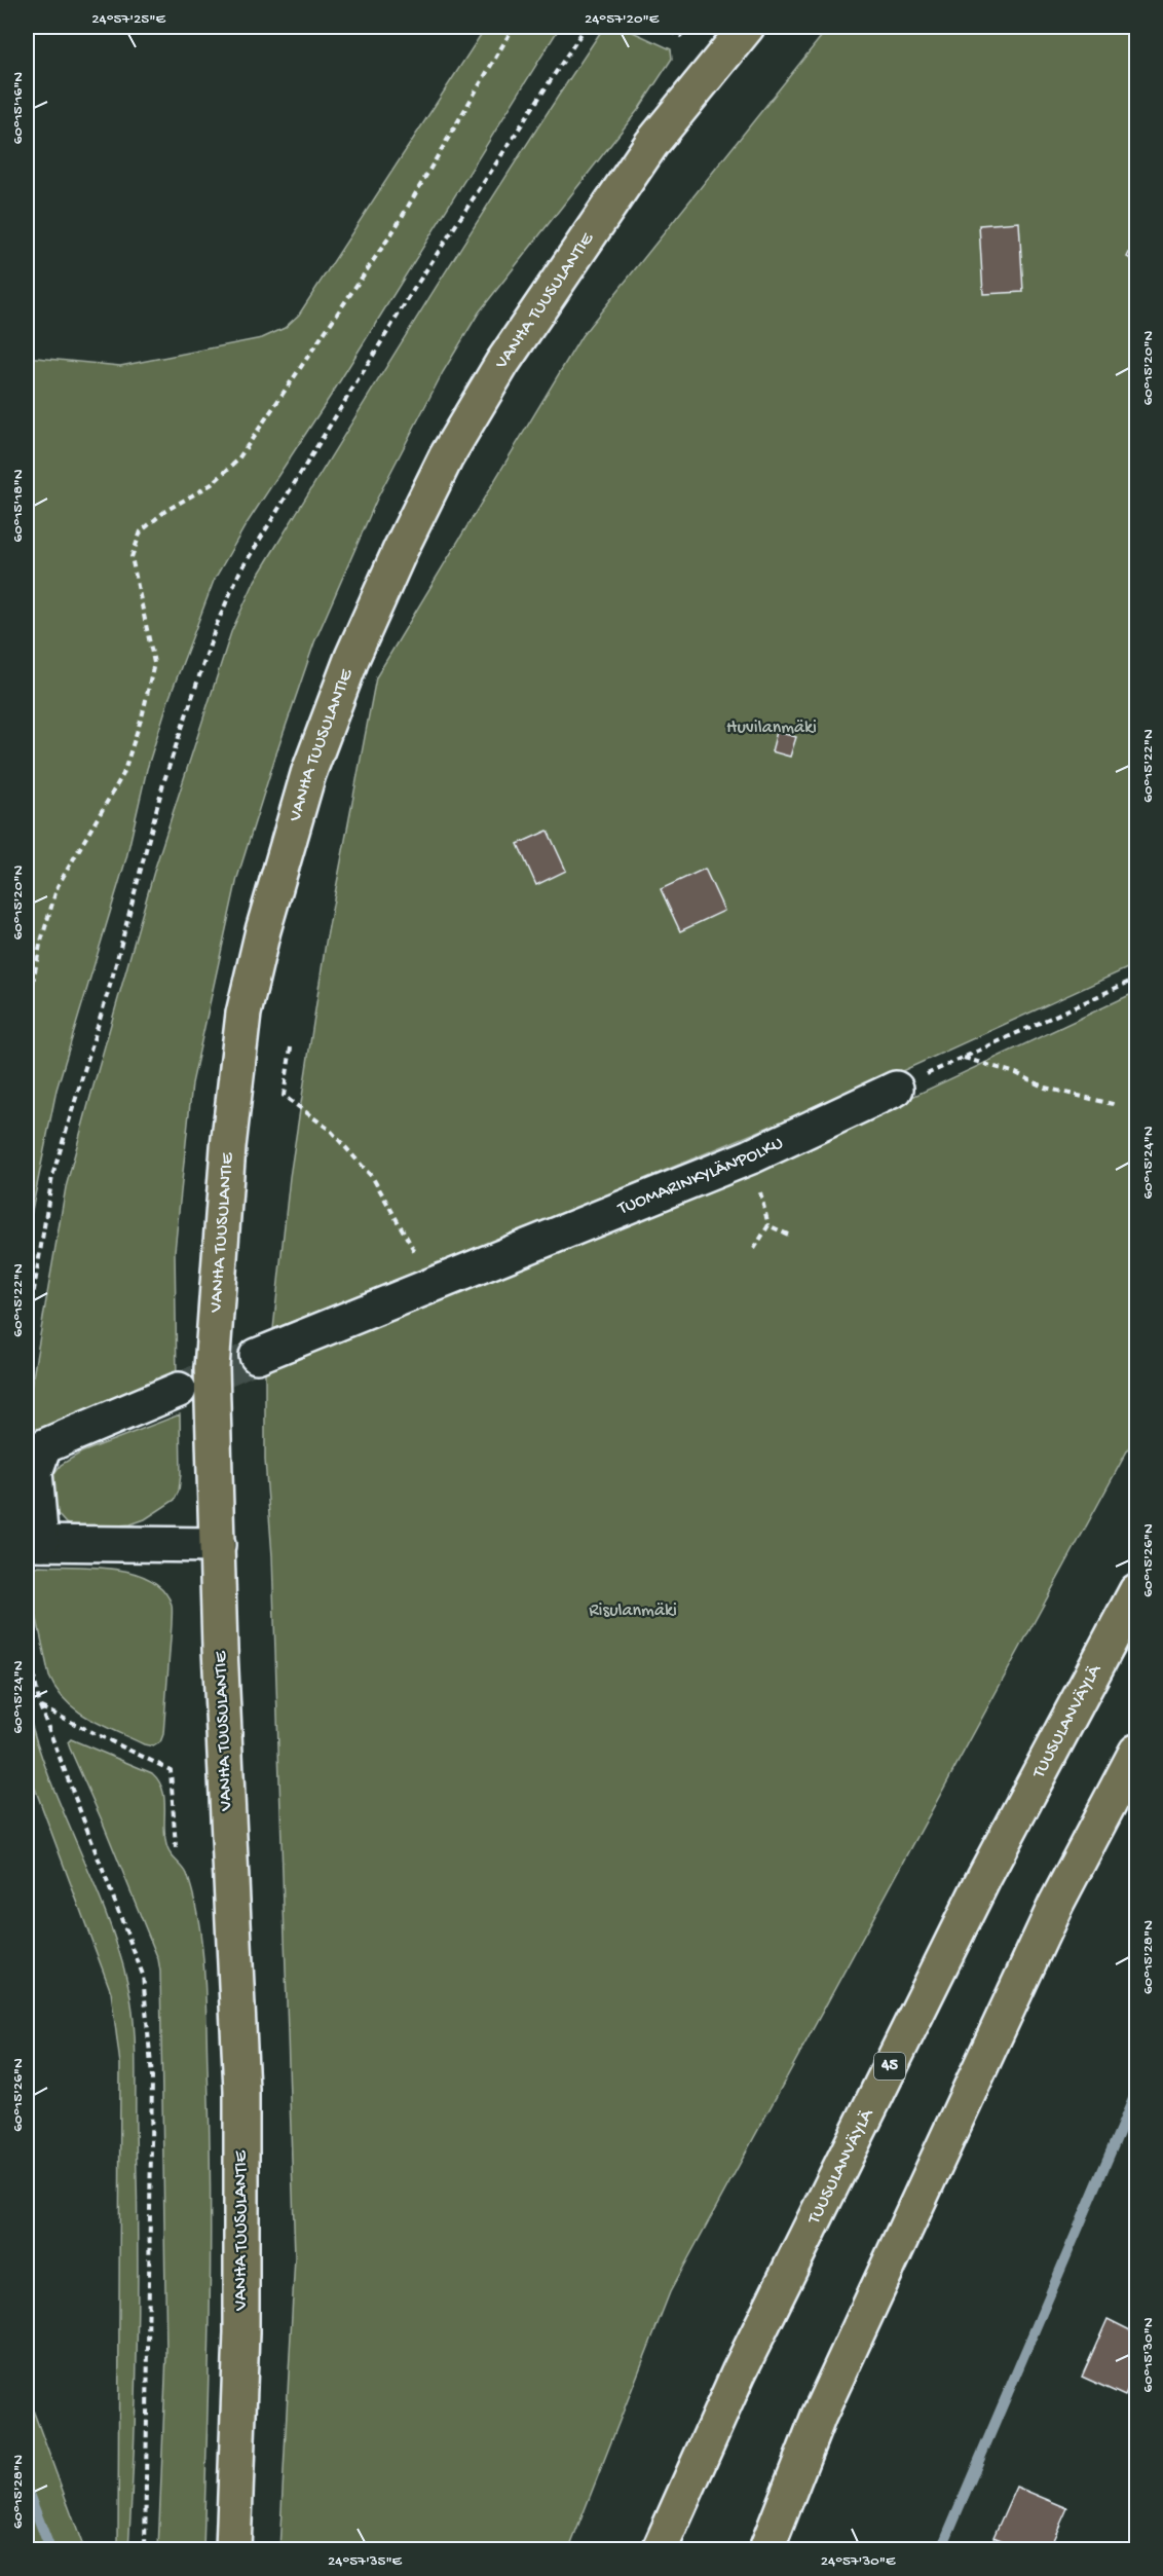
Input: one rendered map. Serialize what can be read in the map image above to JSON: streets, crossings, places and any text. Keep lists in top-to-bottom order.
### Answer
{
  "streets": {
    "main road": ["VANHA TUUSULANTIE", "TUUSULANVÄYLÄ", "45"],
    "street": ["TUOMARINKYLÄNPOLKU"]
  },
  "parks": ["Huvilanmäki", "Risulanmäki"],
  "coordinates": [
    "24°57'25\"E",
    "24°57'20\"E",
    "60°15'16\"N",
    "60°15'20\"N",
    "60°15'18\"N",
    "60°15'22\"N",
    "60°15'24\"N",
    "60°15'26\"N",
    "60°15'28\"N",
    "60°15'30\"N",
    "24°57'35\"E",
    "24°57'30\"E"
  ]
}
